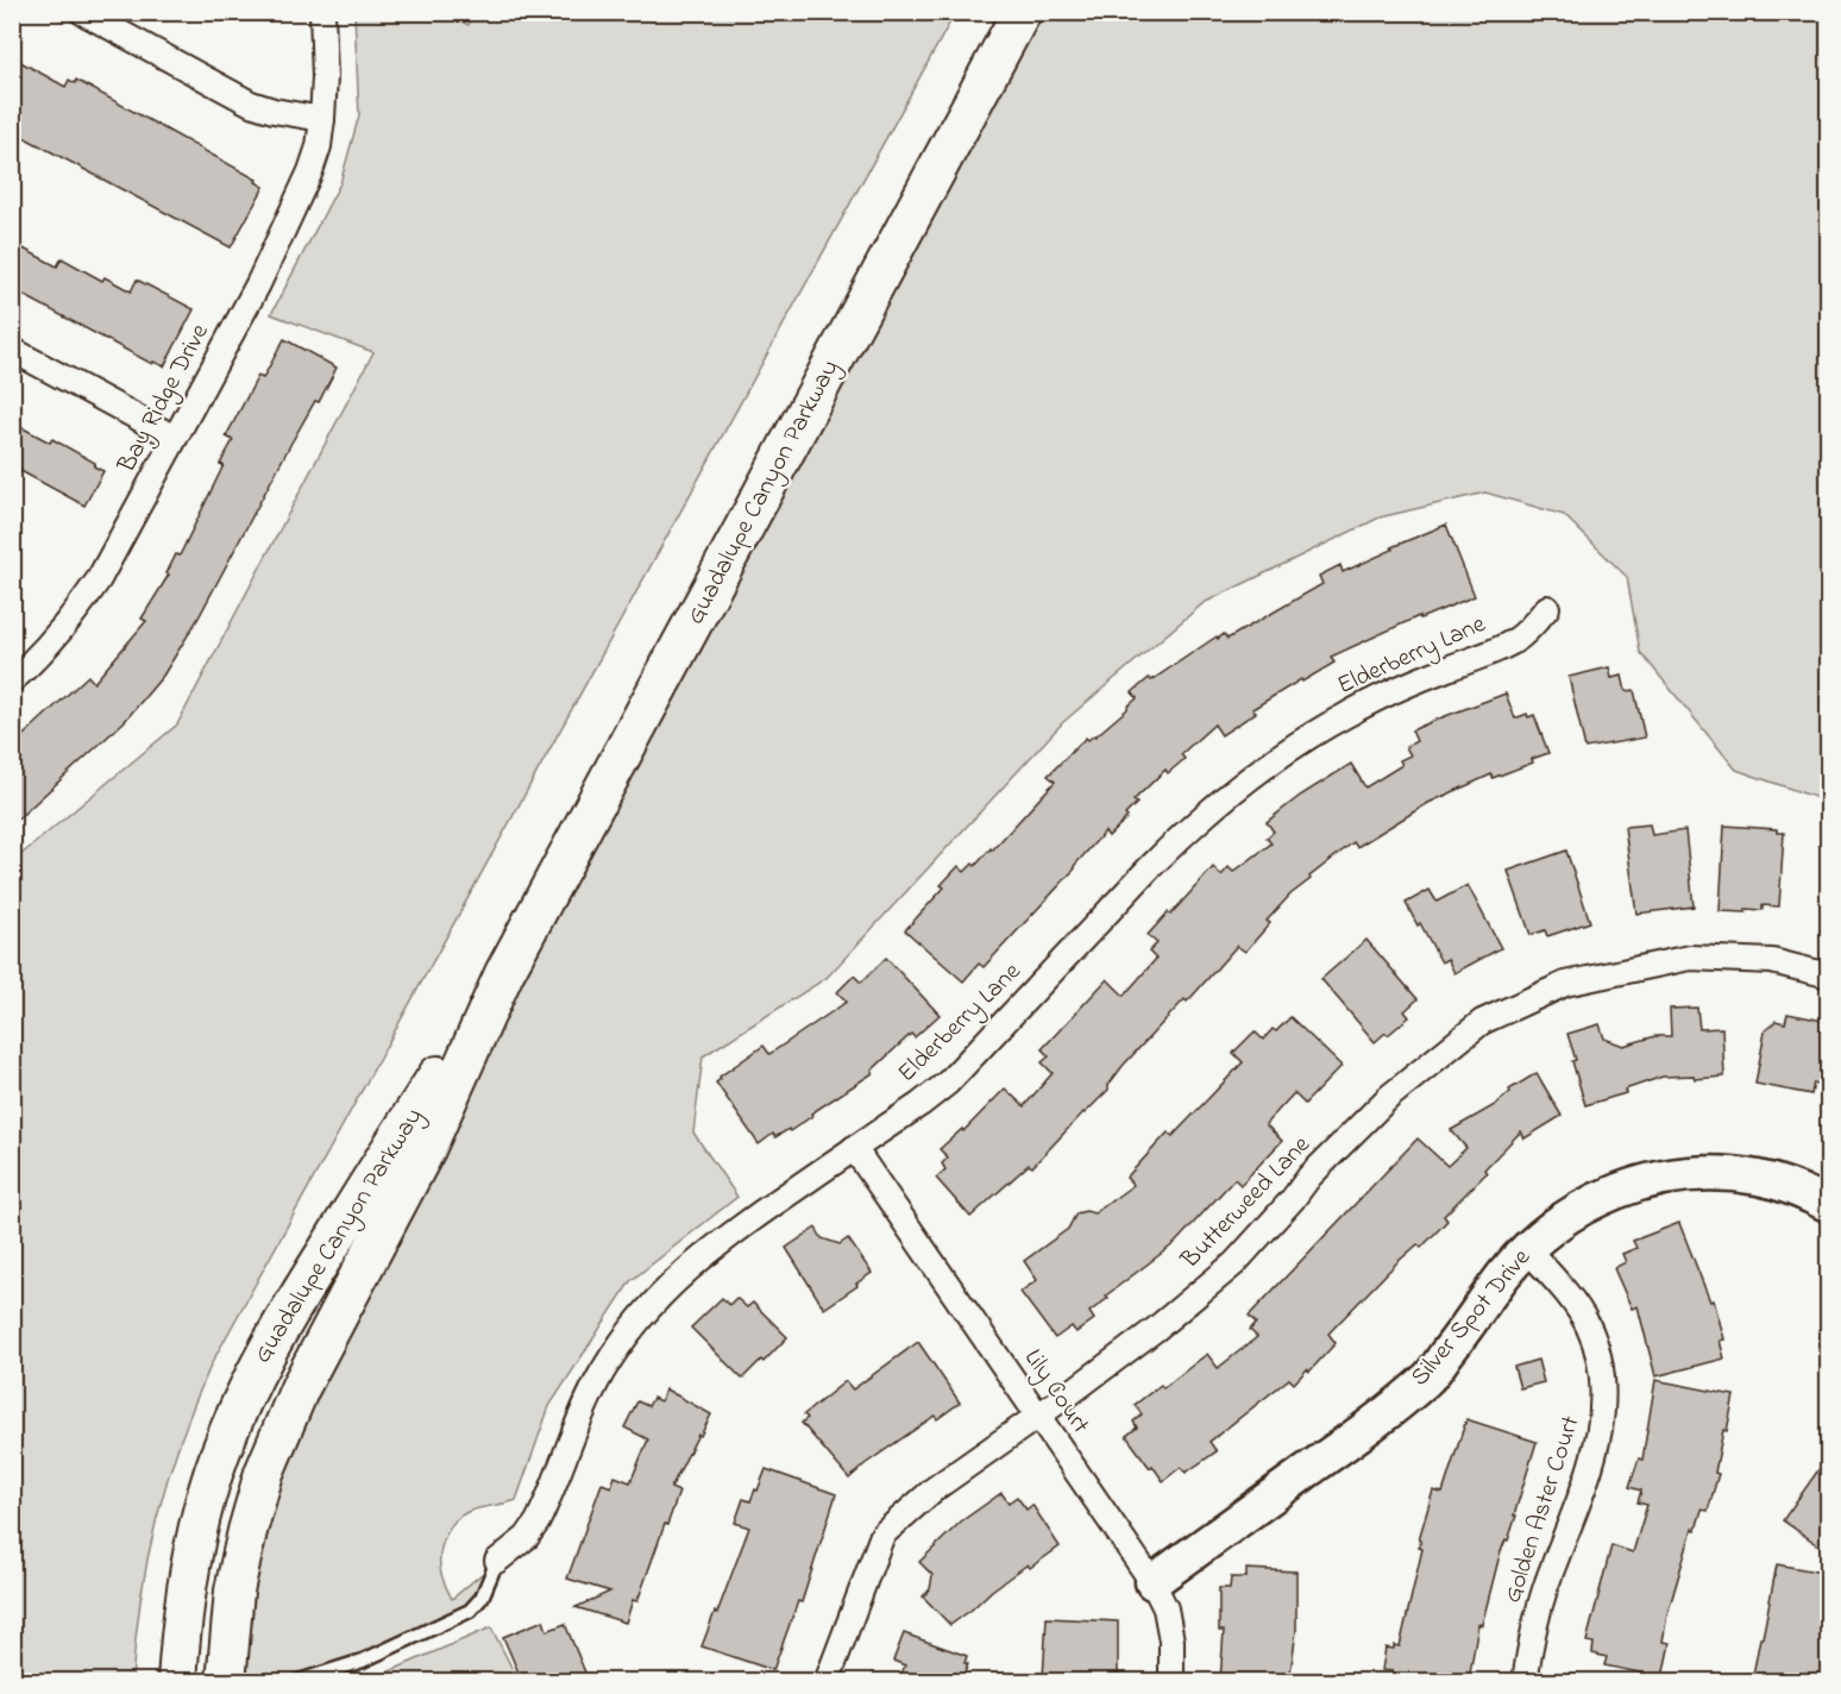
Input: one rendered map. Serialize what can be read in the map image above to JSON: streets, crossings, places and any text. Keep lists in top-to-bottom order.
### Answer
{
  "streets": {
    "main road": ["Guadalupe Canyon Parkway"],
    "street": [
      "Bay Ridge Drive",
      "Elderberry Lane",
      "Butterweed Lane",
      "Silver Spot Drive",
      "Lily Court",
      "Golden Aster Court"
    ]
  },
  "crossings": [
    ["Elderberry Lane", "Lily Court"],
    ["Butterweed Lane", "Lily Court"],
    ["Silver Spot Drive", "Lily Court"],
    ["Silver Spot Drive", "Golden Aster Court"]
  ]
}
